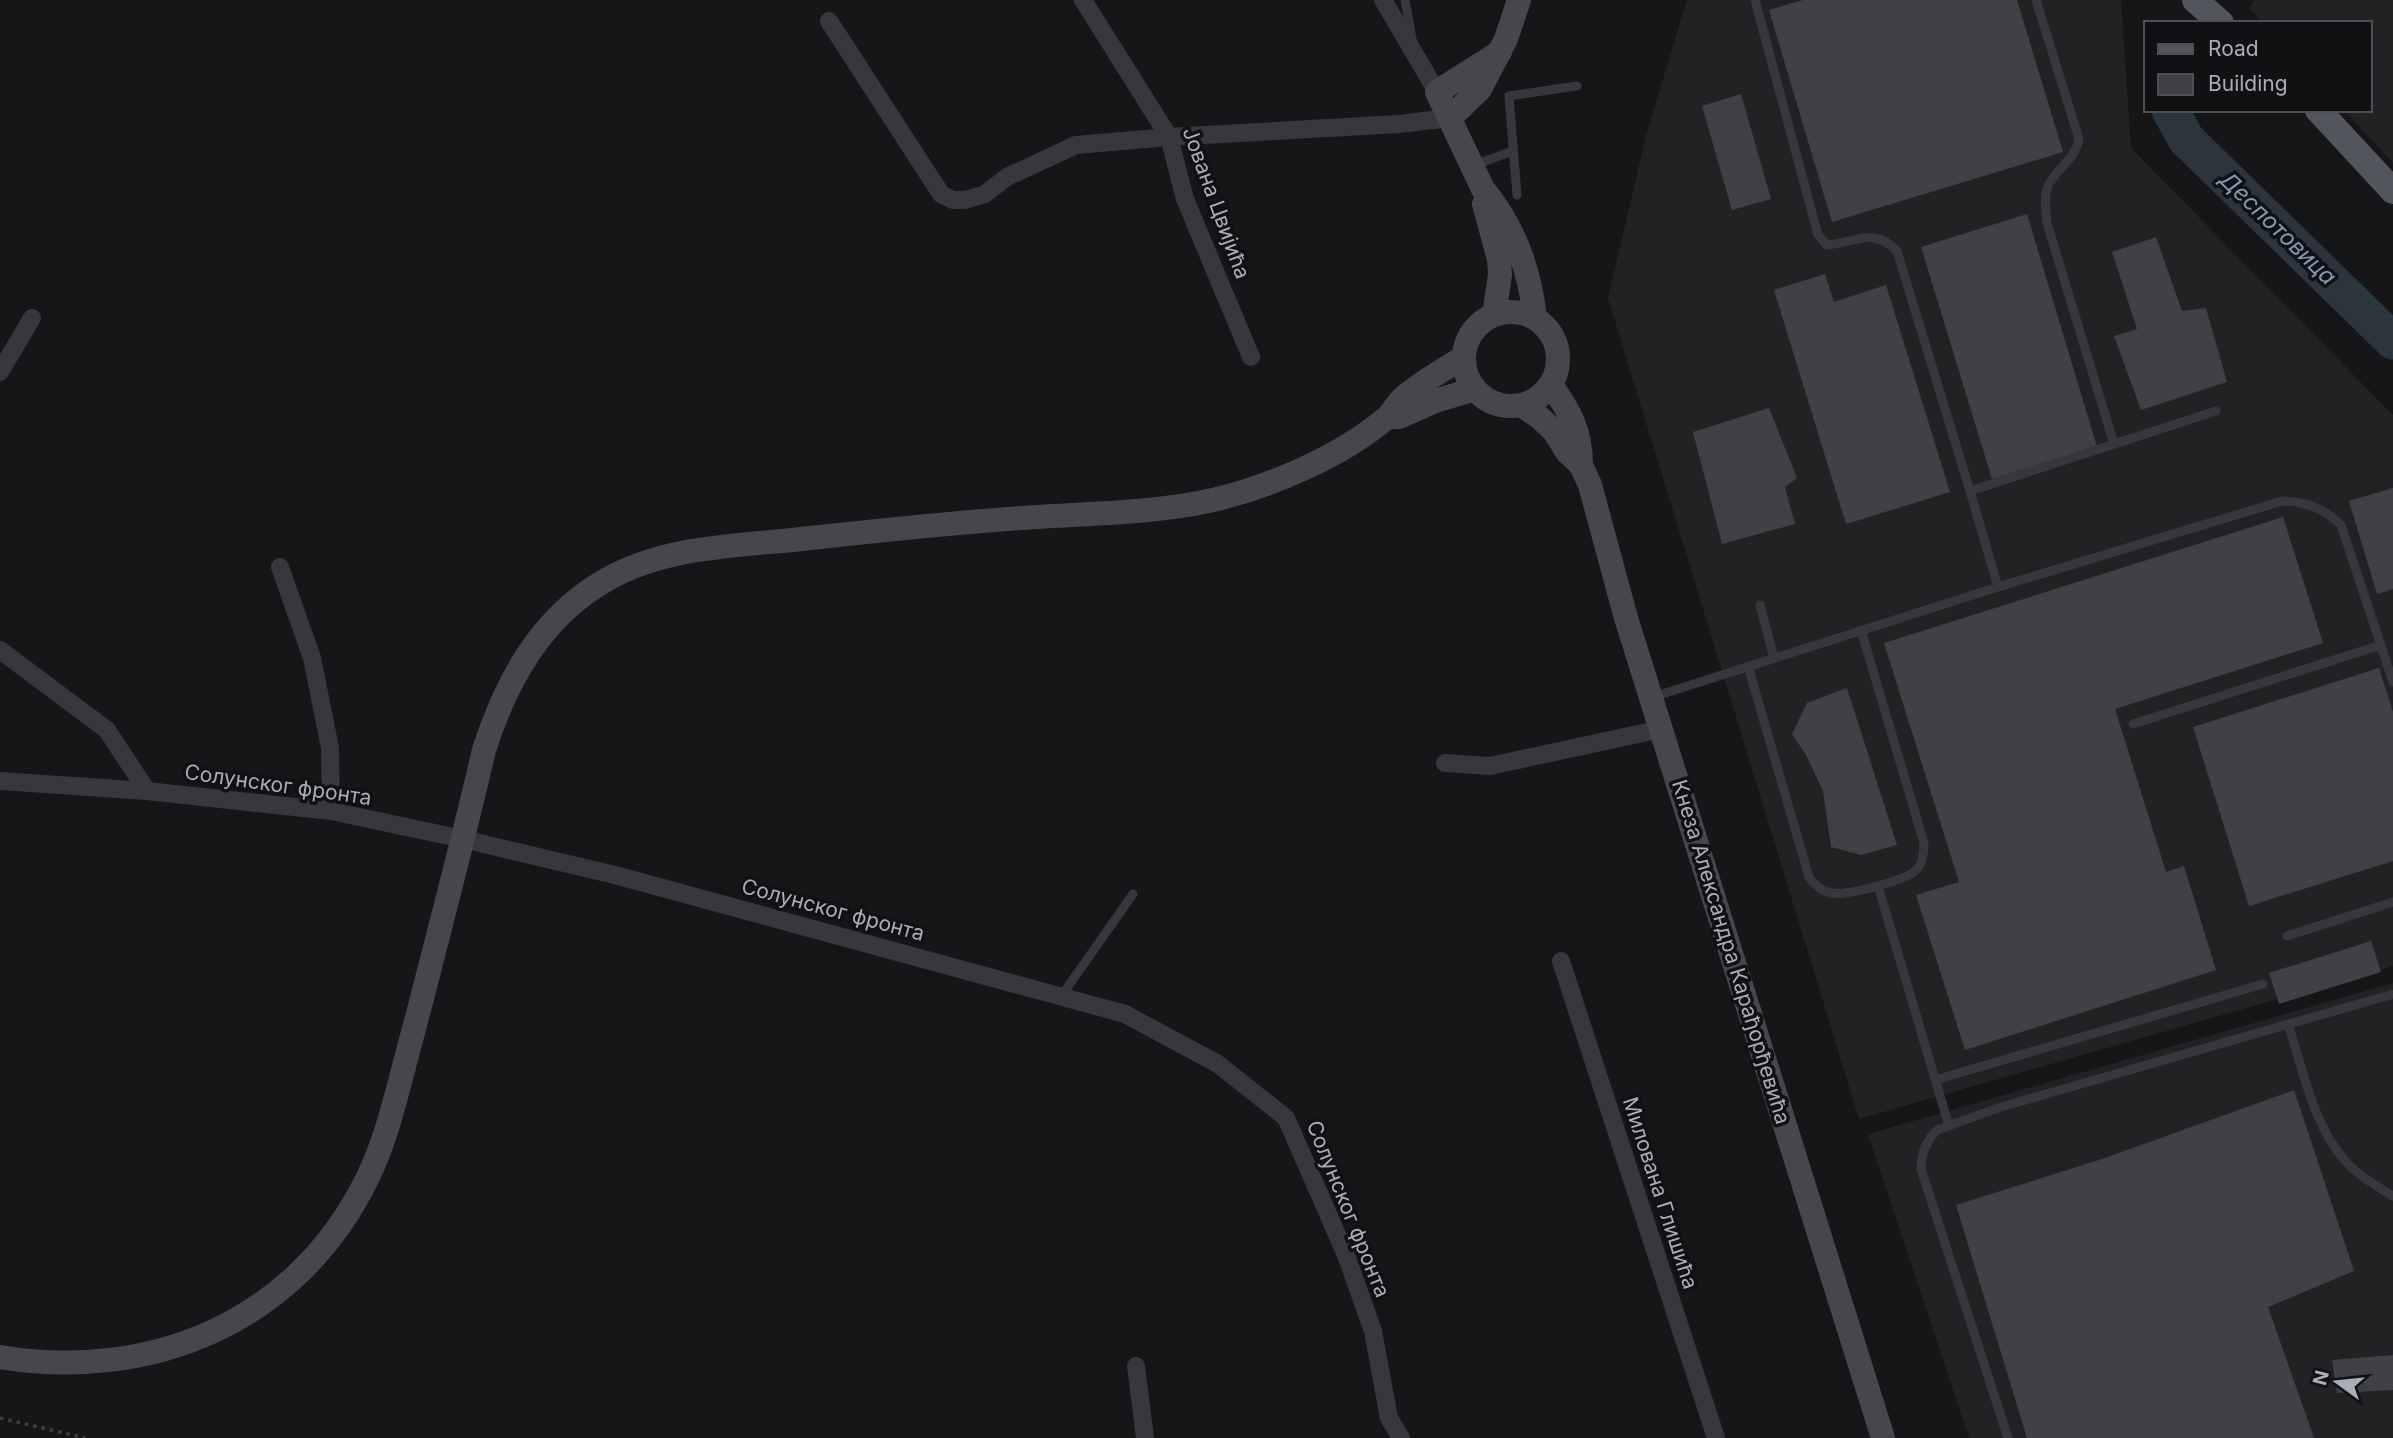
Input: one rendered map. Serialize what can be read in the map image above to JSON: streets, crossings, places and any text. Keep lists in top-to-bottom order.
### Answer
{
  "streets": {
    "main road": ["Кнеза Александра Карађорђевића"],
    "street": ["Јована Цвијића", "Солунског фронта", "Милована Глишића"]
  },
  "water": ["Деспотовица"],
  "legend": ["Road", "Building"],
  "north": "left"
}
